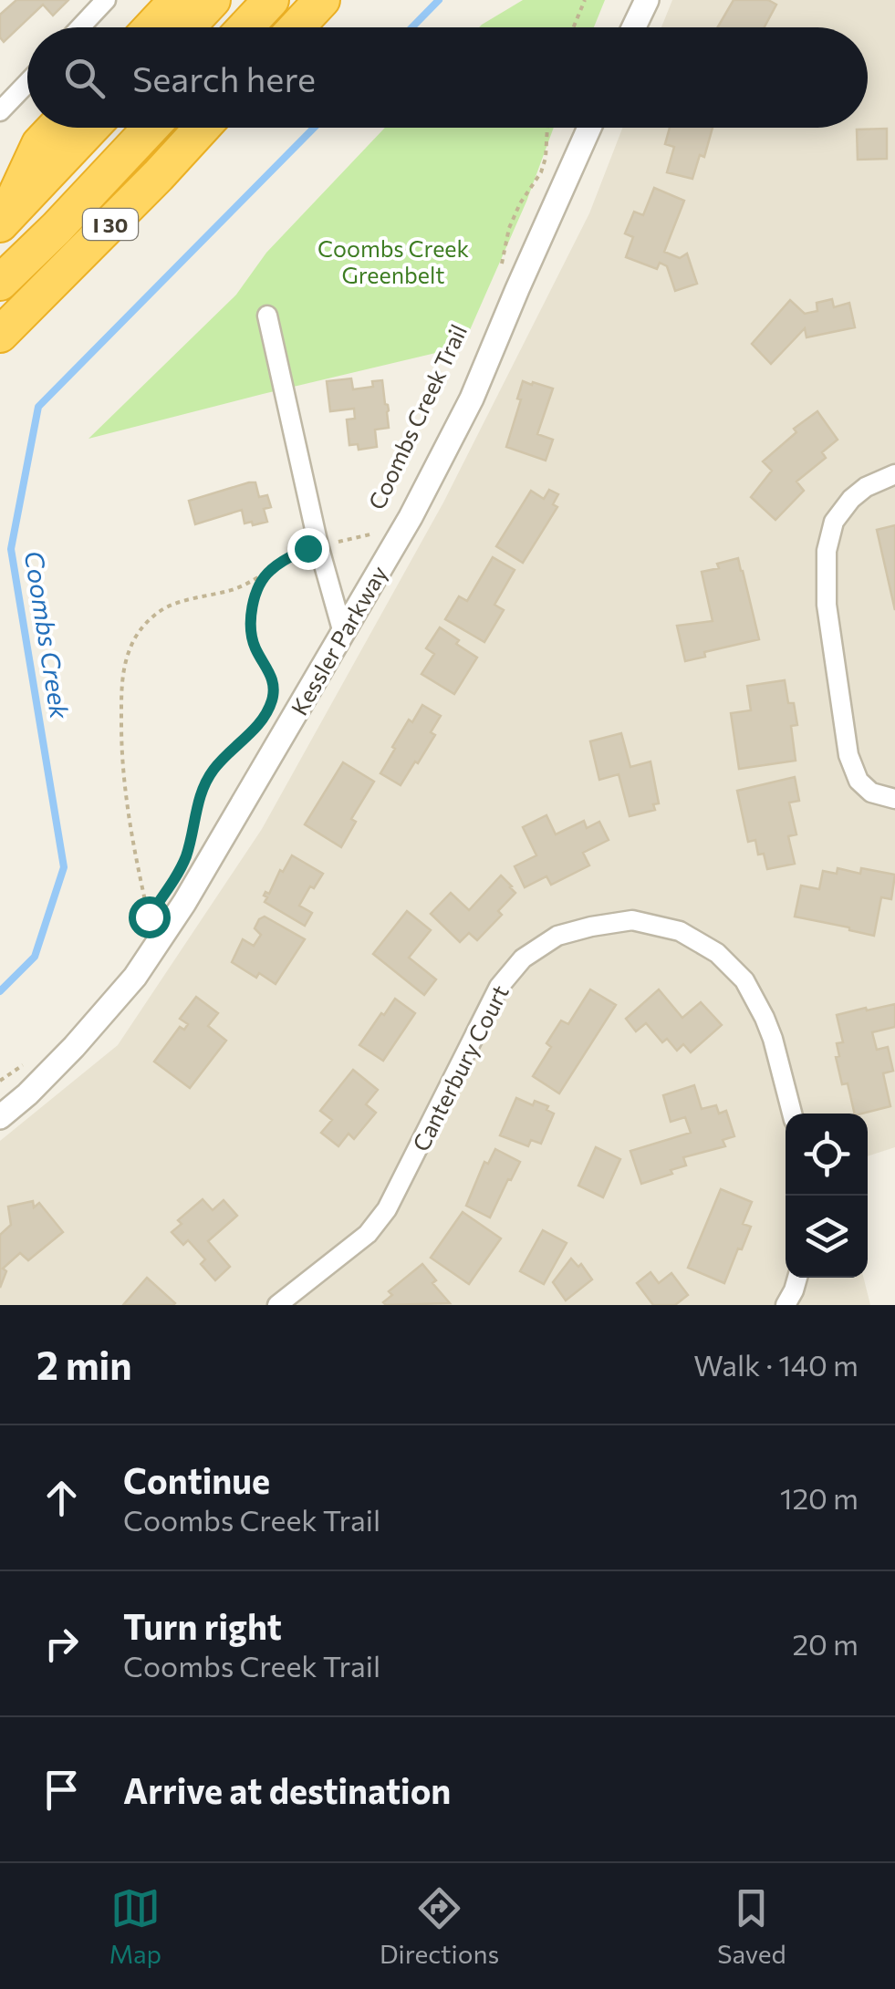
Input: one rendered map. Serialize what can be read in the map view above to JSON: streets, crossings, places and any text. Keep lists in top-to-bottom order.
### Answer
{
  "streets": {
    "highway": ["I 30"],
    "street": ["Kessler Parkway", "Canterbury Court"],
    "path": ["Coombs Creek Trail"]
  },
  "water": ["Coombs Creek"],
  "parks": ["Coombs Creek Greenbelt"],
  "page": {
    "search": "Search here",
    "heading": ["2 min", "Walk · 140 m"],
    "list": [
      ["Continue", "Coombs Creek Trail", "120 m"],
      ["Turn right", "Coombs Creek Trail", "20 m"],
      "Arrive at destination"
    ],
    "nav": ["Map", "Directions", "Saved"]
  }
}
